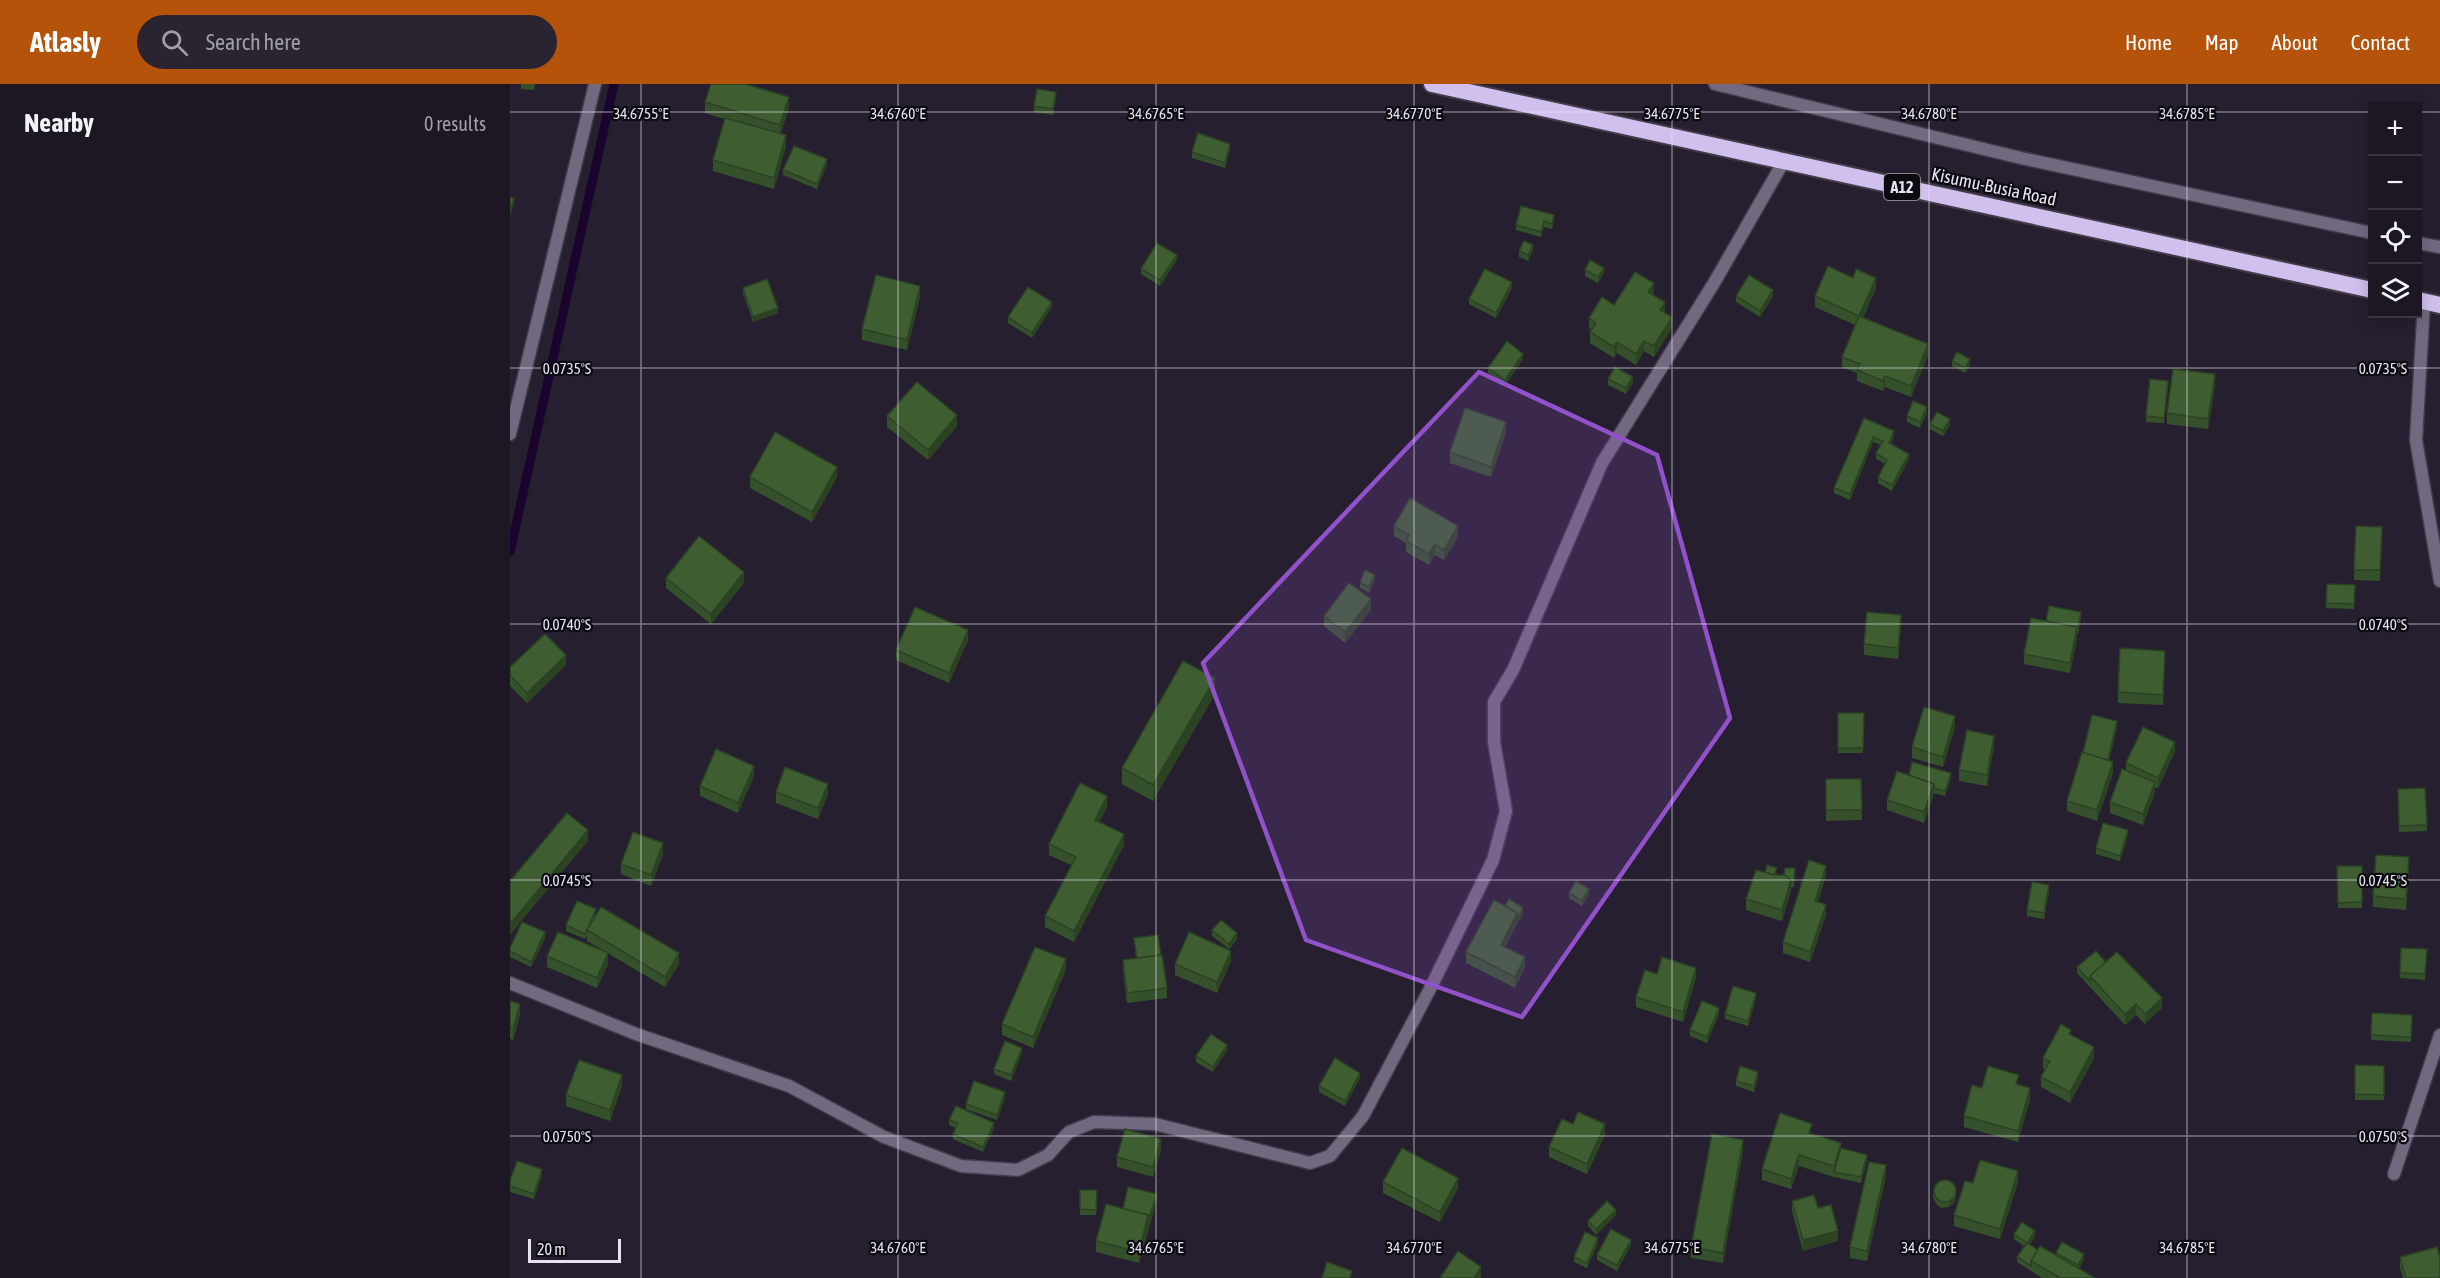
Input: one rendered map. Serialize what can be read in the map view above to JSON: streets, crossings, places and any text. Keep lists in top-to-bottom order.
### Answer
{
  "streets": {
    "highway": ["A12", "Kisumu-Busia Road"]
  },
  "scale_bar": "20 m",
  "page": {
    "header": "Atlasly",
    "search": "Search here",
    "nav": [
      "Home",
      "Map",
      "About",
      "Contact"
    ],
    "heading": ["Nearby", "0 results"],
    "map_buttons": ["+", "−"],
    "scale": "20 m"
  },
  "coordinates": [
    "34.6755°E",
    "34.6760°E",
    "34.6765°E",
    "34.6770°E",
    "34.6775°E",
    "34.6780°E",
    "34.6785°E",
    "0.0735°S",
    "0.0740°S",
    "0.0745°S",
    "0.0750°S"
  ]
}
